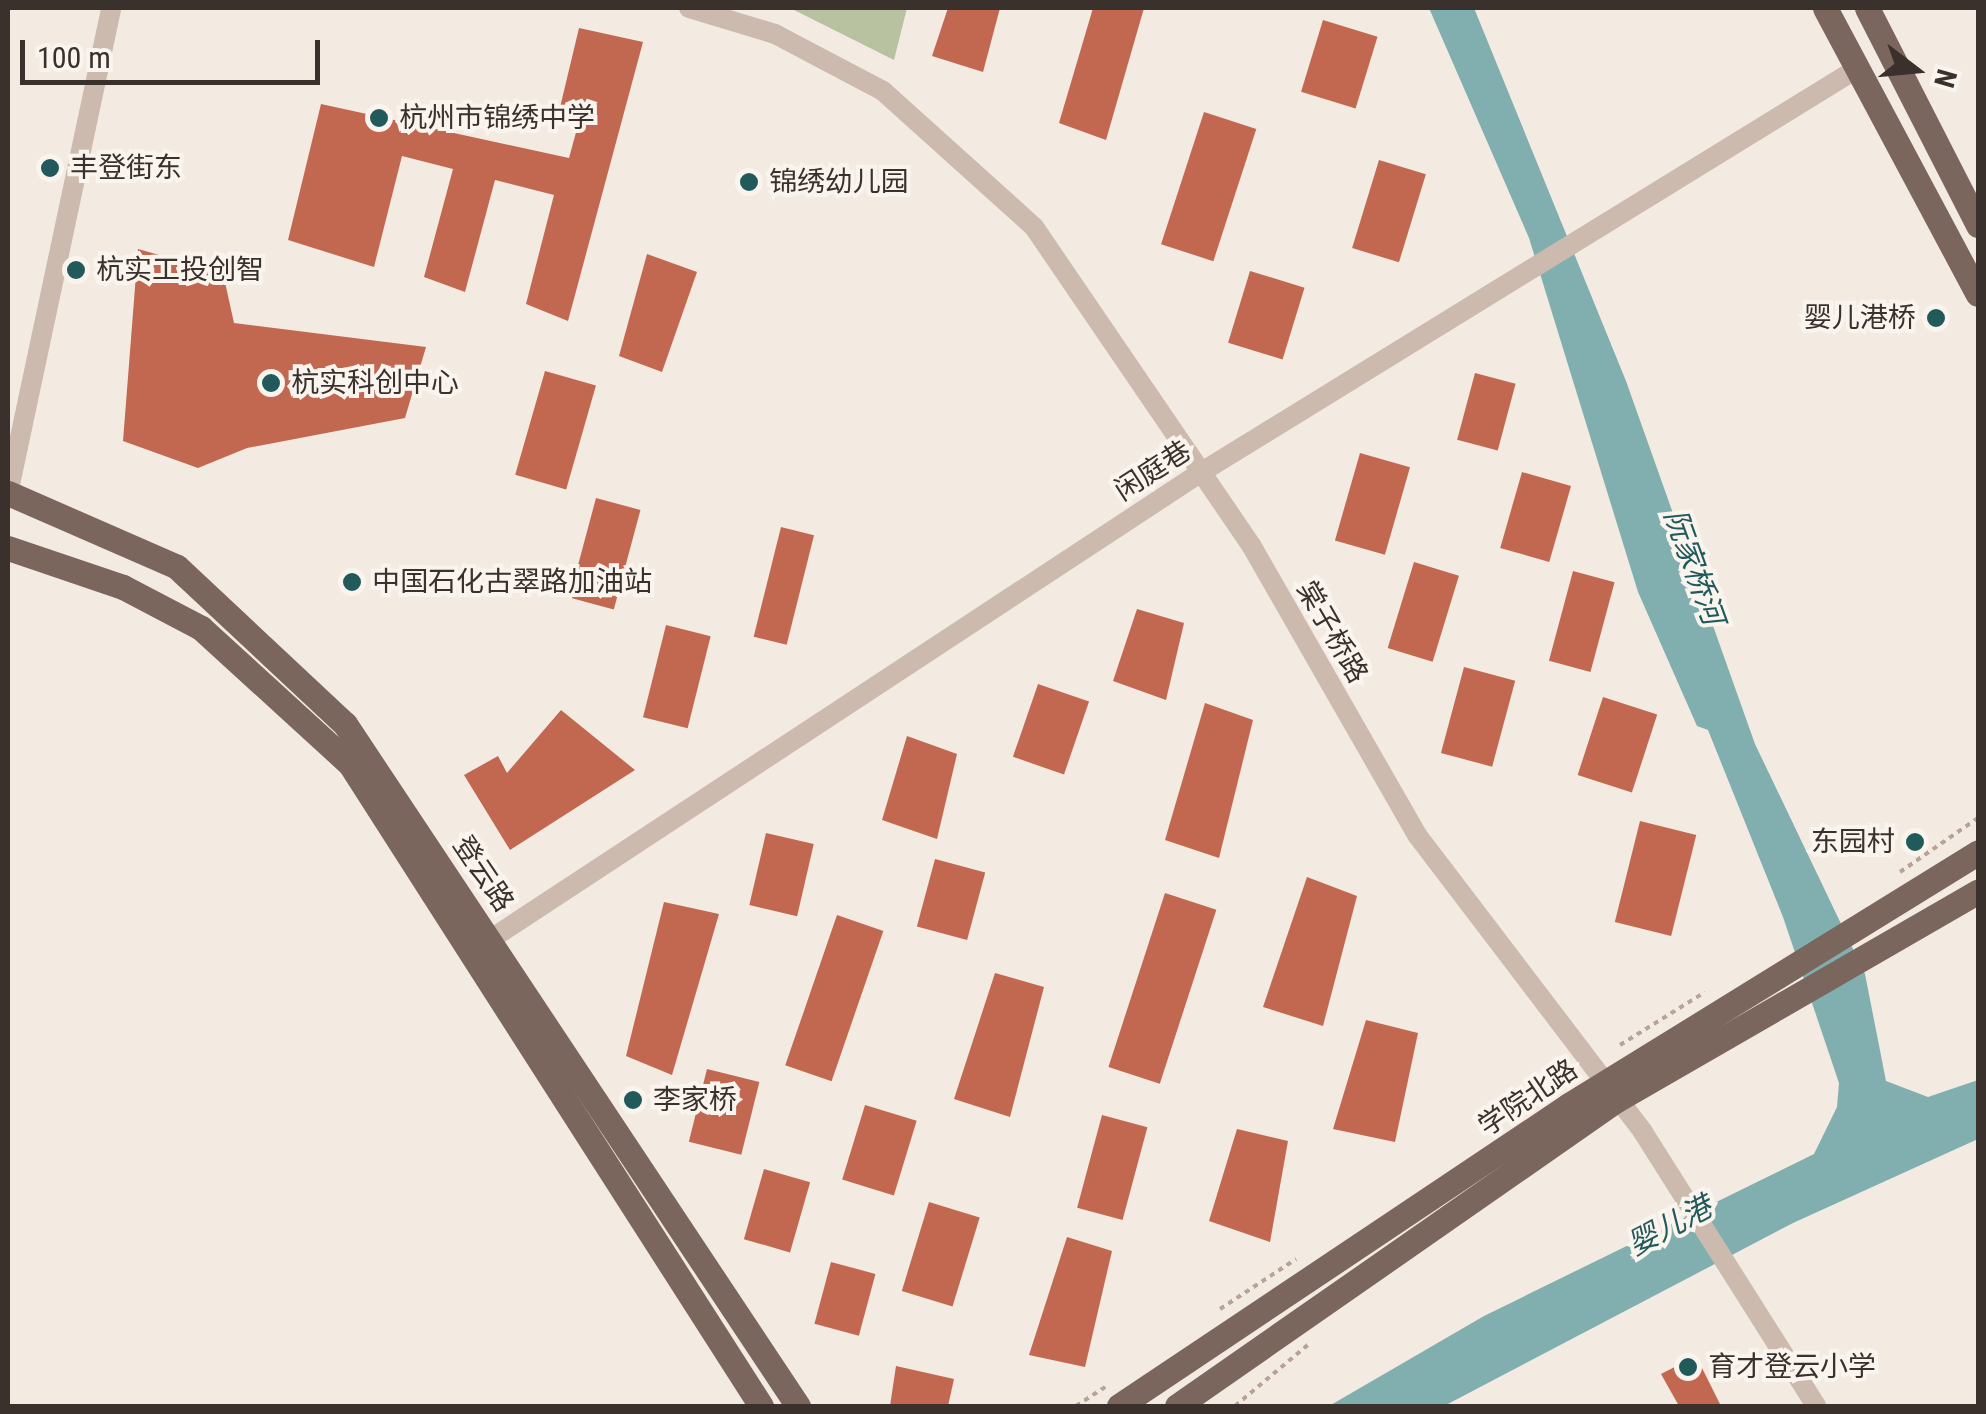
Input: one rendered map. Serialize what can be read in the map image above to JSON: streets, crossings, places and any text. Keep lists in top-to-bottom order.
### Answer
{
  "streets": {
    "main road": ["登云路", "学院北路"],
    "street": ["闲庭巷", "棠子桥路"]
  },
  "crossings": [
    ["闲庭巷", "棠子桥路"],
    ["闲庭巷", "登云路"],
    ["棠子桥路", "学院北路"]
  ],
  "water": ["阮家桥河", "婴儿港"],
  "places": [
    "杭州市锦绣中学",
    "丰登街东",
    "锦绣幼儿园",
    "杭实工投创智",
    "婴儿港桥",
    "杭实科创中心",
    "中国石化古翠路加油站",
    "东园村",
    "李家桥",
    "育才登云小学"
  ],
  "scale_bar": "100 m",
  "north": "right"
}
